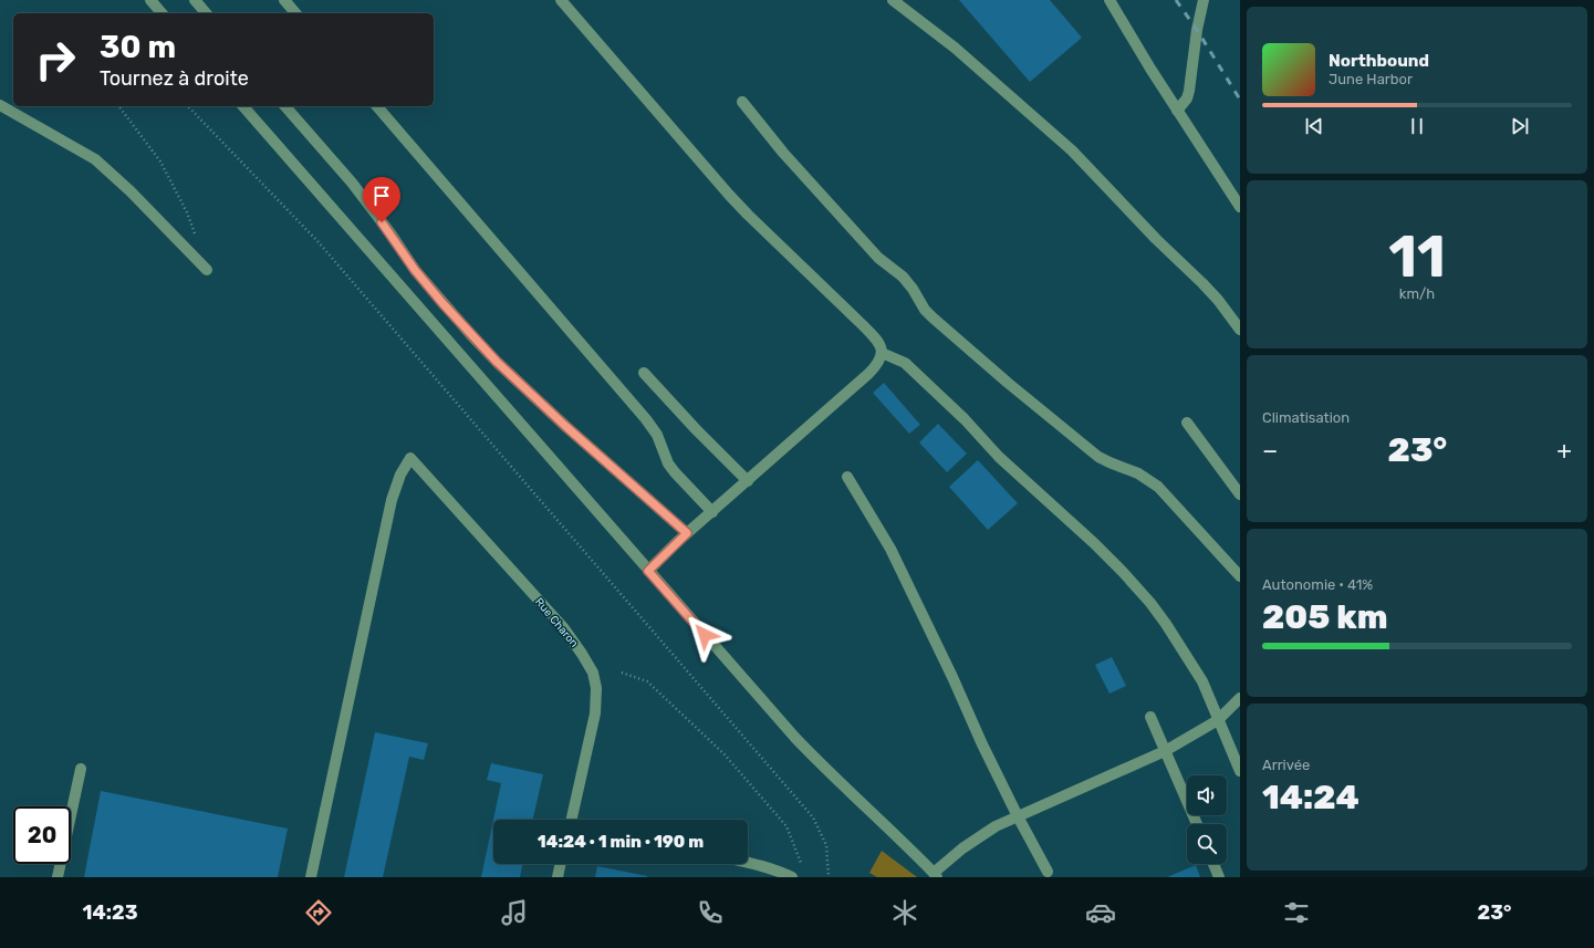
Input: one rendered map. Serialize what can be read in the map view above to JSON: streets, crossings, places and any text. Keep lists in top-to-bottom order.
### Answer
{
  "streets": {
    "street": ["Rue Charon"]
  },
  "page": {
    "turn": ["30 m", "Tournez à droite"],
    "song": ["Northbound", "June Harbor"],
    "tile": [
      ["11", "km/h"],
      "Climatisation",
      ["Autonomie · 41%", "205 km"],
      ["Arrivée", "14:24"]
    ],
    "heat": ["−", "23°", "+"],
    "limit": "20",
    "trip": "14:24 · 1 min · 190 m",
    "tabs": ["14:23", "23°"]
  }
}
